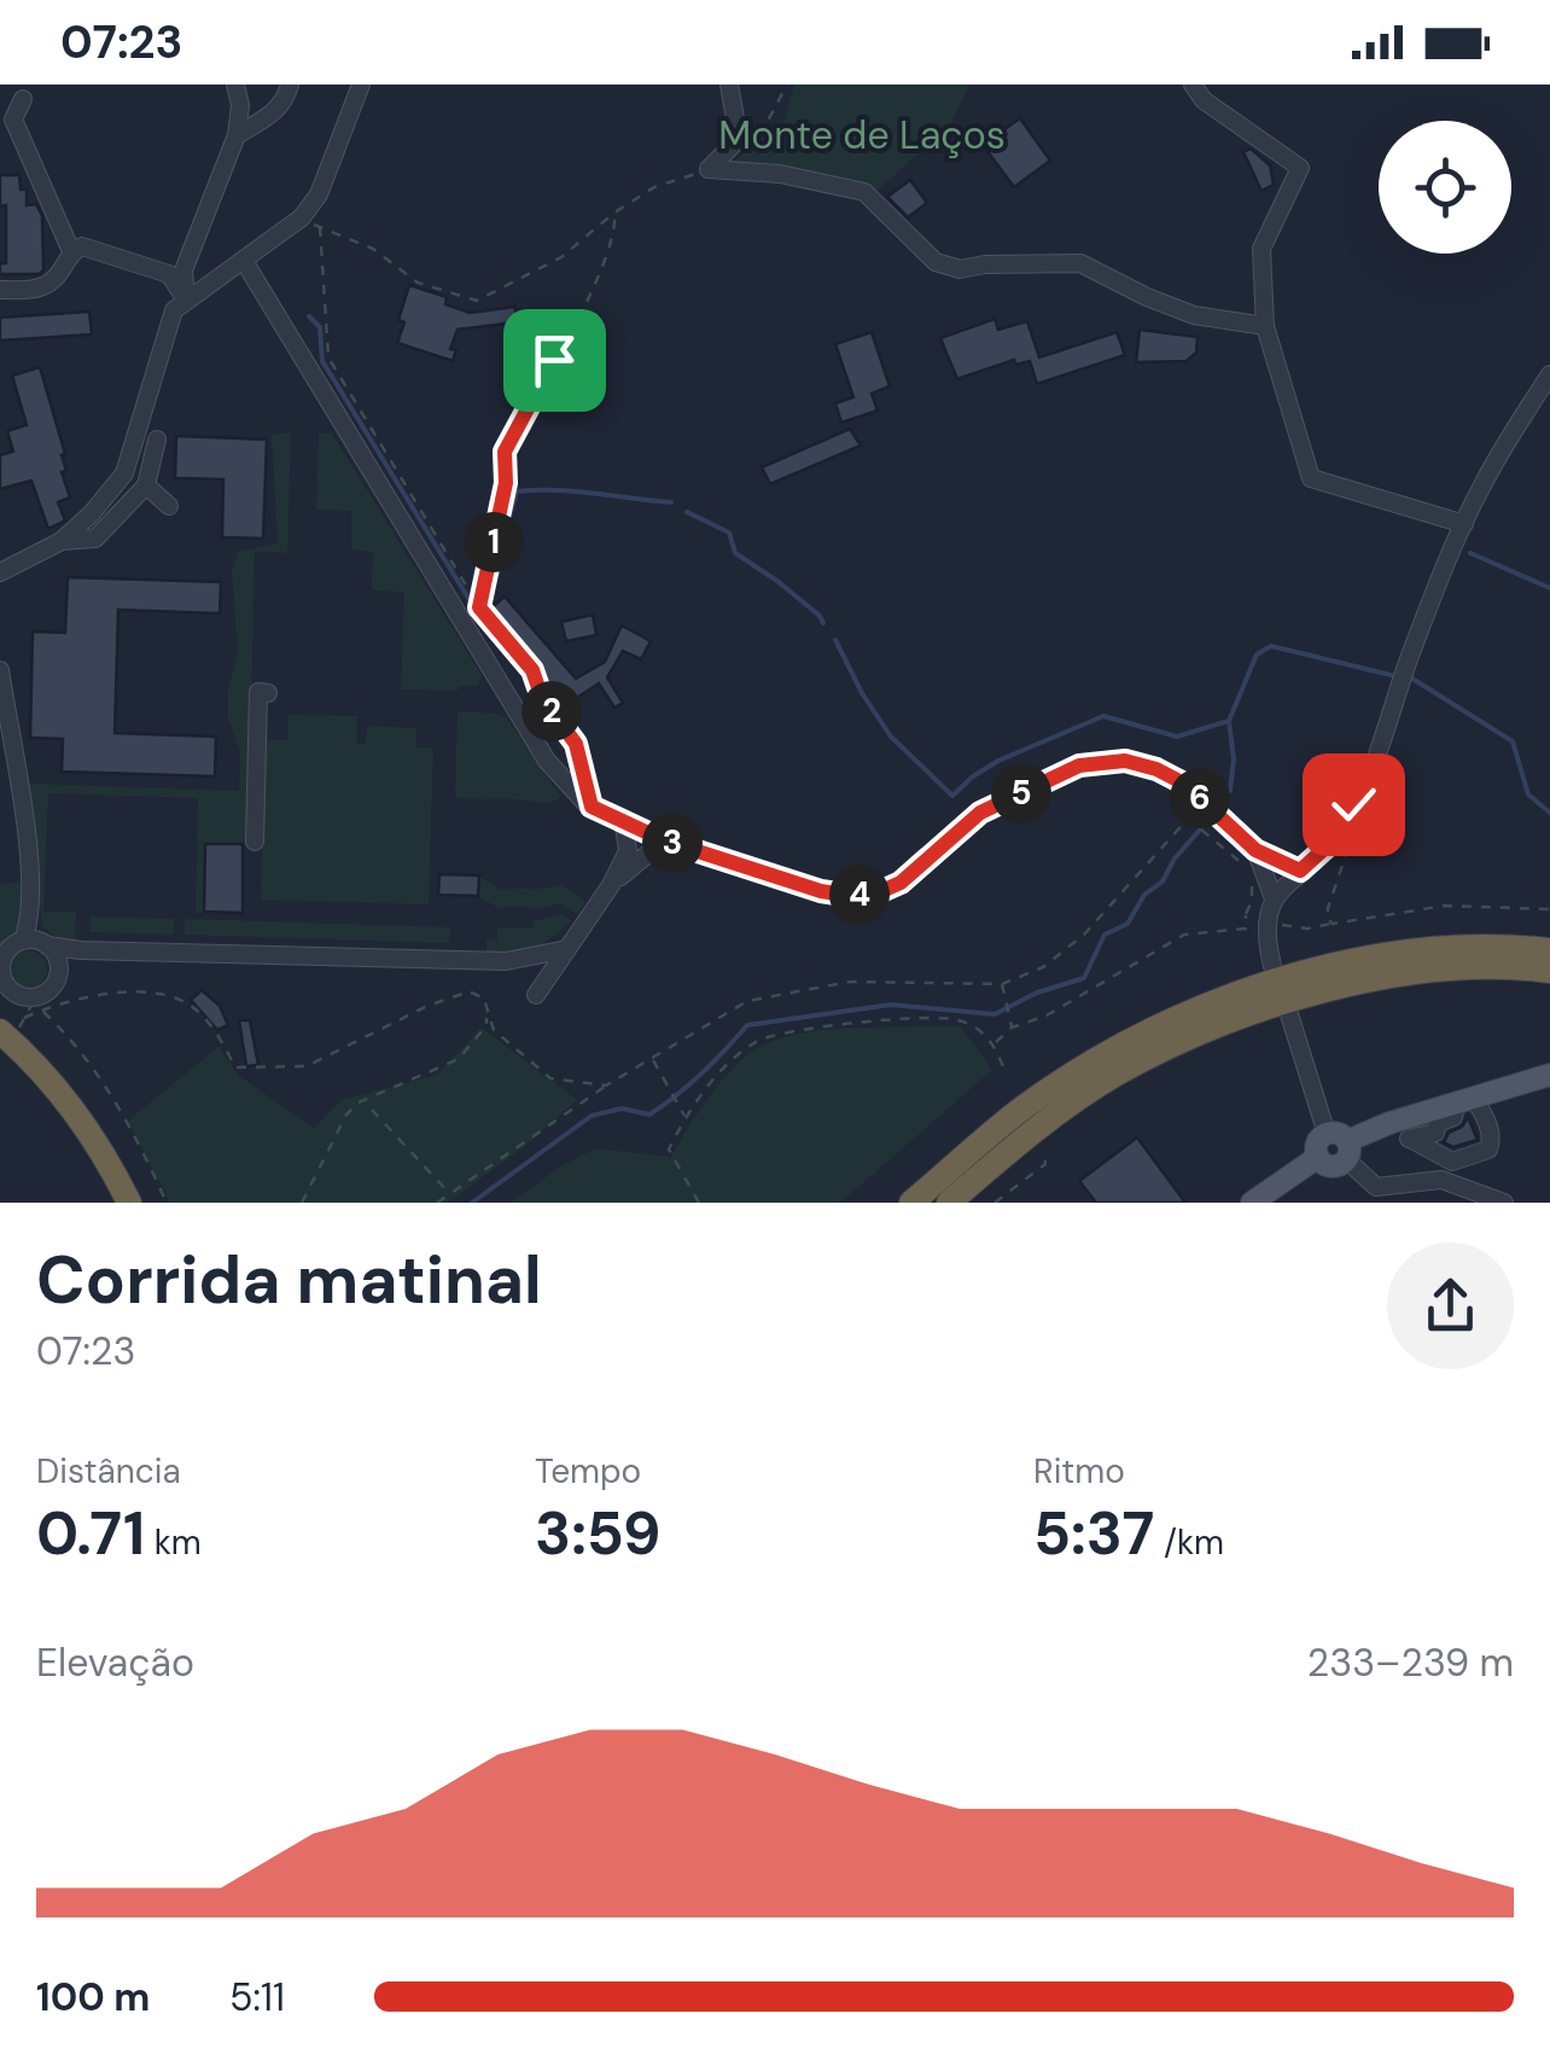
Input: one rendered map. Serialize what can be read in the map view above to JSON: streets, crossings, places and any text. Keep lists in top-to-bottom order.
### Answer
{
  "parks": ["Monte de Laços"],
  "page": {
    "status": "07:23",
    "pins": [
      "1",
      "2",
      "5",
      "6",
      "3",
      "4"
    ],
    "heading": ["Corrida matinal", "07:23"],
    "stats": [
      ["Distância", "0.71 km"],
      ["Tempo", "3:59"],
      ["Ritmo", "5:37 /km"]
    ],
    "chart": ["Elevação", "233–239 m"],
    "list": [
      {
        "name": "100 m",
        "note": "5:11"
      }
    ]
  }
}
